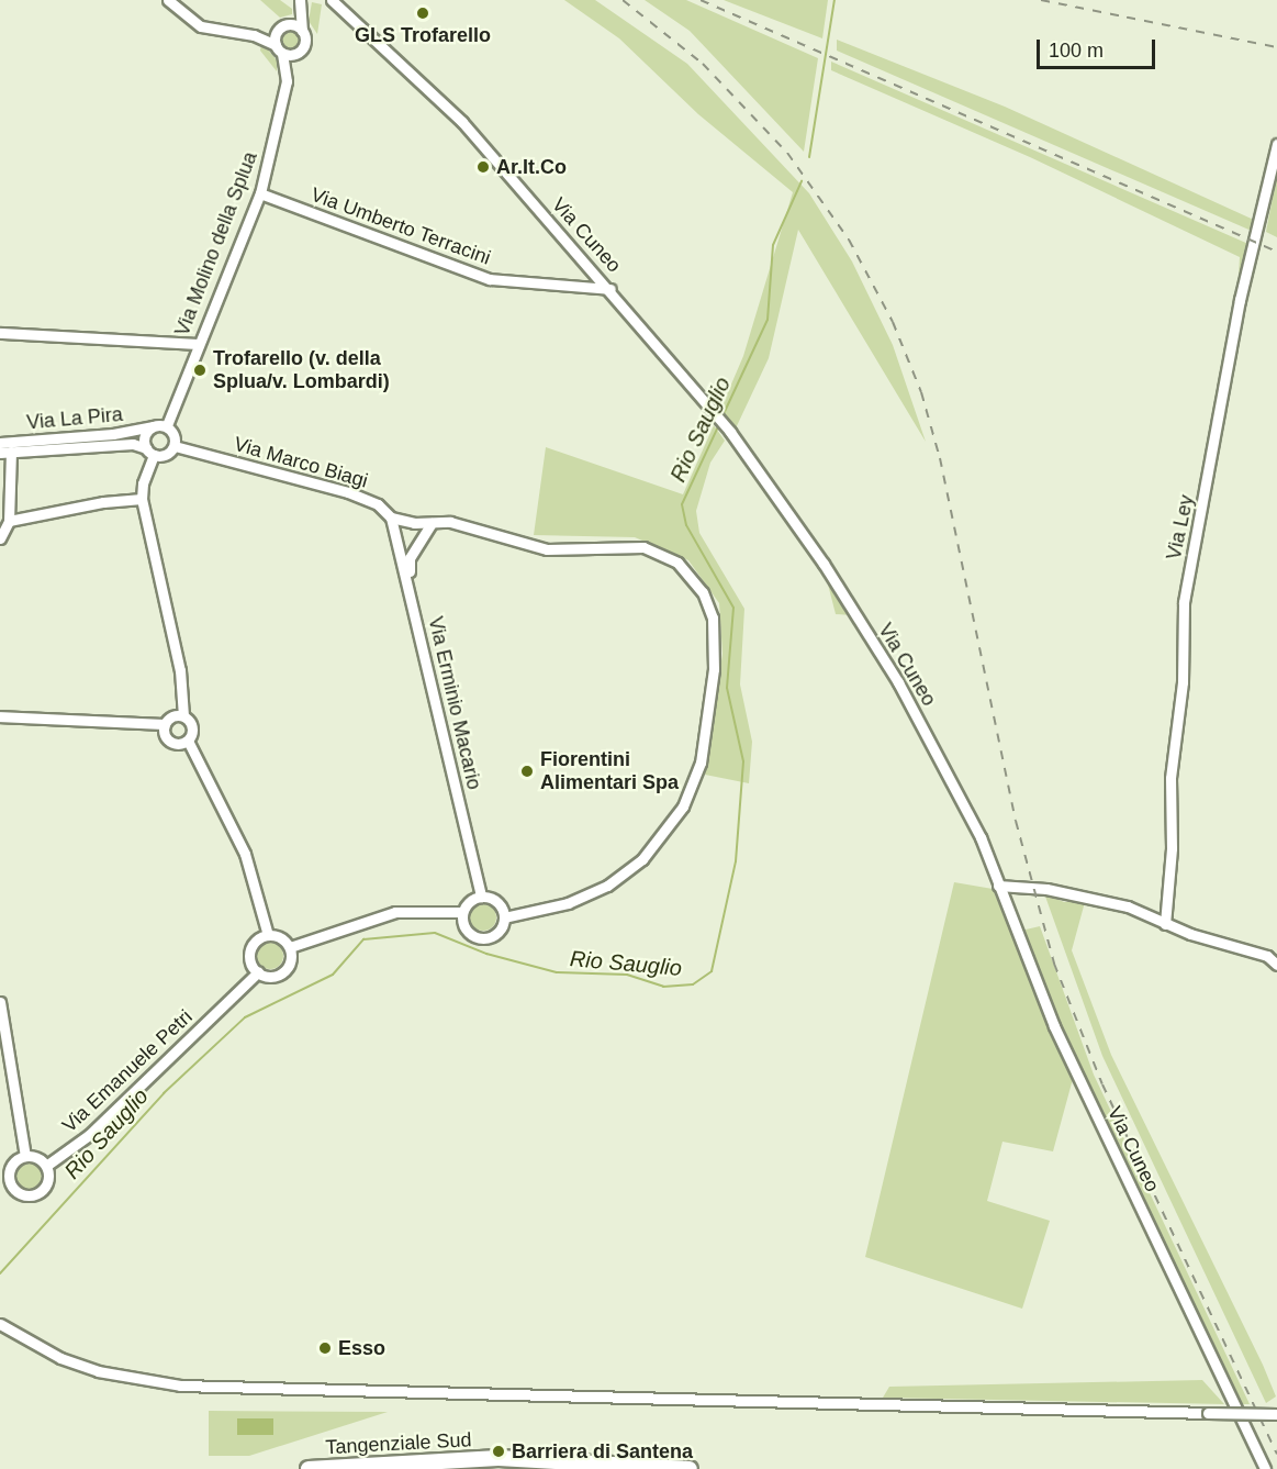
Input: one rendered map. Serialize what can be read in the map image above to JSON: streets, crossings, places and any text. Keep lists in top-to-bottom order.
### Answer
{
  "streets": {
    "highway": ["Tangenziale Sud"],
    "street": [
      "Via Umberto Terracini",
      "Via Cuneo",
      "Via Molino della Splua",
      "Via La Pira",
      "Via Marco Biagi",
      "Via Ley",
      "Via Erminio Macario",
      "Via Emanuele Petri"
    ]
  },
  "crossings": [
    ["Via Umberto Terracini", "Via Cuneo"],
    ["Via Umberto Terracini", "Via Molino della Splua"],
    ["Via Molino della Splua", "Via La Pira"],
    ["Via Molino della Splua", "Via Marco Biagi"],
    ["Via La Pira", "Via Marco Biagi"],
    ["Via Marco Biagi", "Via Erminio Macario"]
  ],
  "water": ["Rio Sauglio"],
  "places": [
    "GLS Trofarello",
    "Ar.It.Co",
    "Trofarello (v. della Splua/v. Lombardi)",
    "Fiorentini Alimentari Spa",
    "Esso",
    "Barriera di Santena"
  ],
  "scale_bar": "100 m"
}
